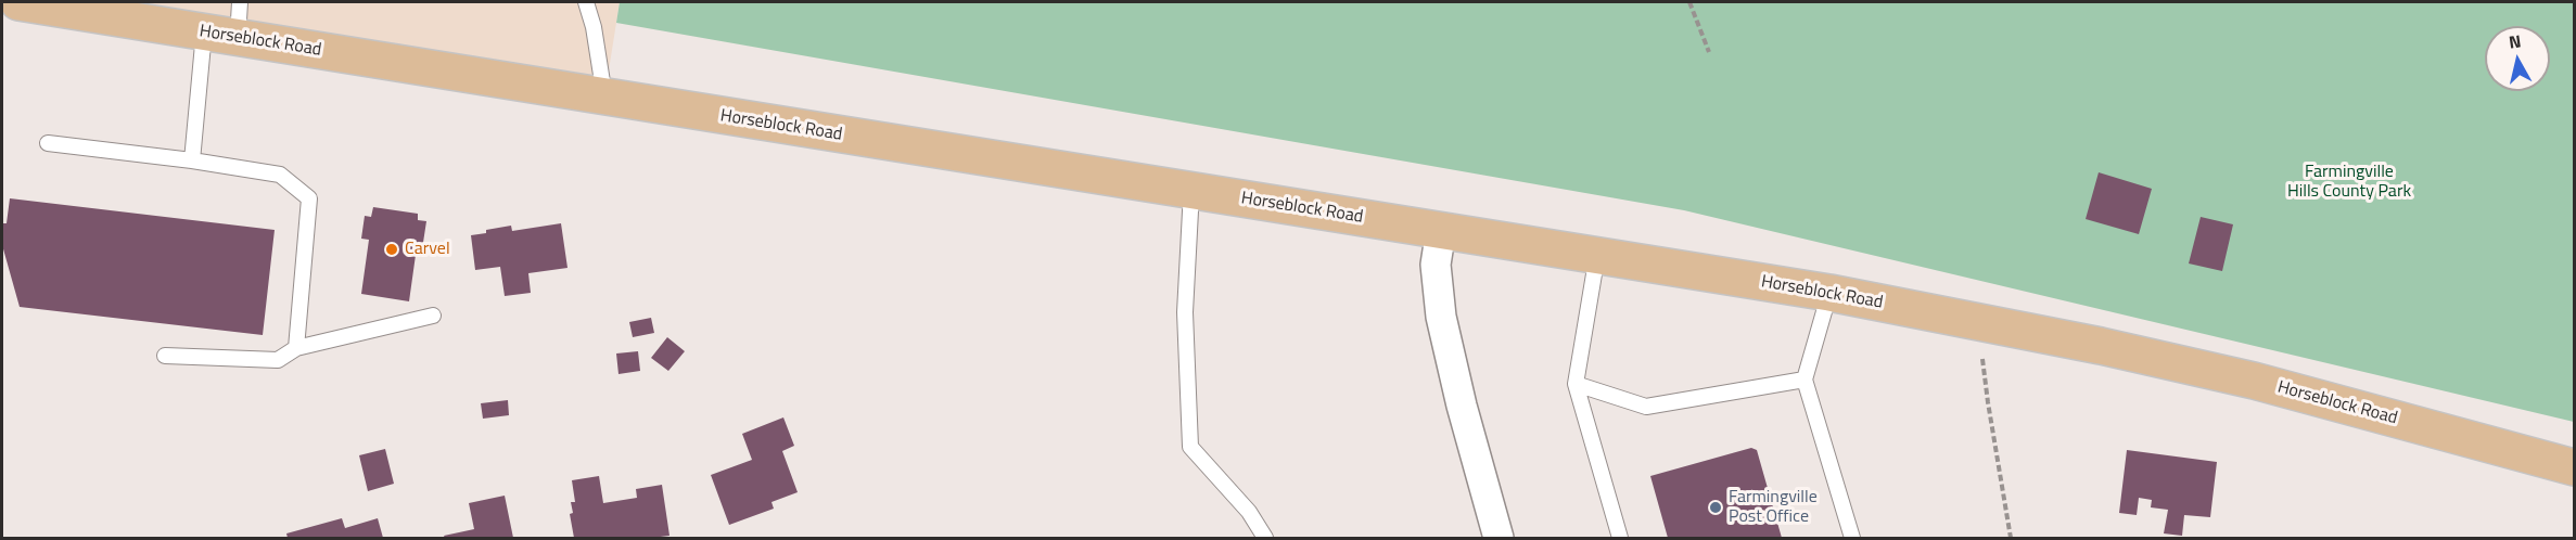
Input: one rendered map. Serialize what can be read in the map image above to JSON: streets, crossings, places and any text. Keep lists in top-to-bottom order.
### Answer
{
  "streets": {
    "main road": ["Horseblock Road"]
  },
  "parks": ["Farmingville Hills County Park"],
  "places": ["Carvel", "Farmingville Post Office"],
  "north": "top"
}
